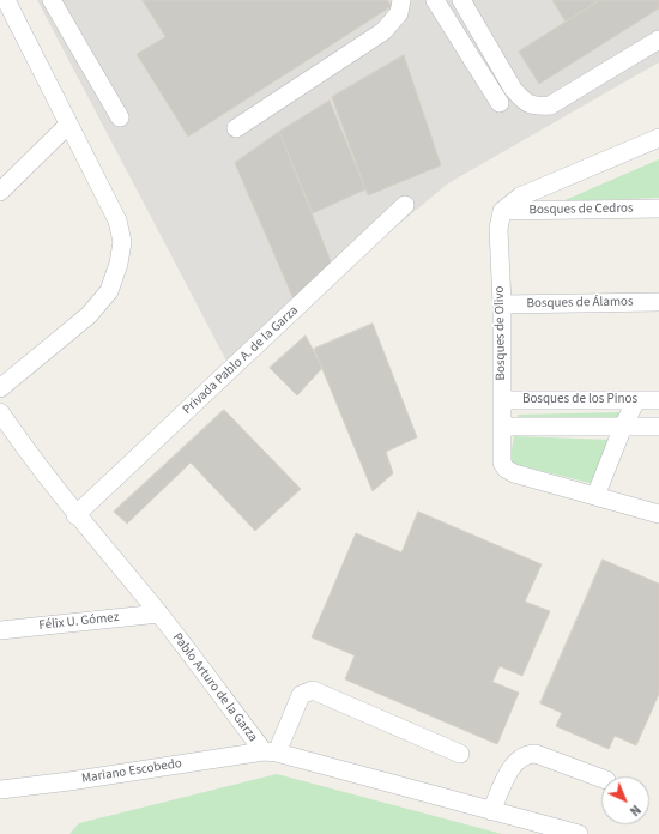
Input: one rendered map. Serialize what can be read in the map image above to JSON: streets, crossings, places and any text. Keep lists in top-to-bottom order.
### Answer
{
  "streets": {
    "street": [
      "Bosques de Cedros",
      "Bosques de Álamos",
      "Bosques de Olivo",
      "Privada Pablo A. de la Garza",
      "Bosques de los Pinos",
      "Félix U. Gómez",
      "Pablo Arturo de la Garza",
      "Mariano Escobedo"
    ]
  },
  "crossings": [
    ["Bosques de Cedros", "Bosques de Olivo"],
    ["Bosques de Álamos", "Bosques de Olivo"],
    ["Bosques de Olivo", "Bosques de los Pinos"],
    ["Privada Pablo A. de la Garza", "Pablo Arturo de la Garza"],
    ["Félix U. Gómez", "Pablo Arturo de la Garza"],
    ["Pablo Arturo de la Garza", "Mariano Escobedo"]
  ],
  "north": "bottom right"
}
